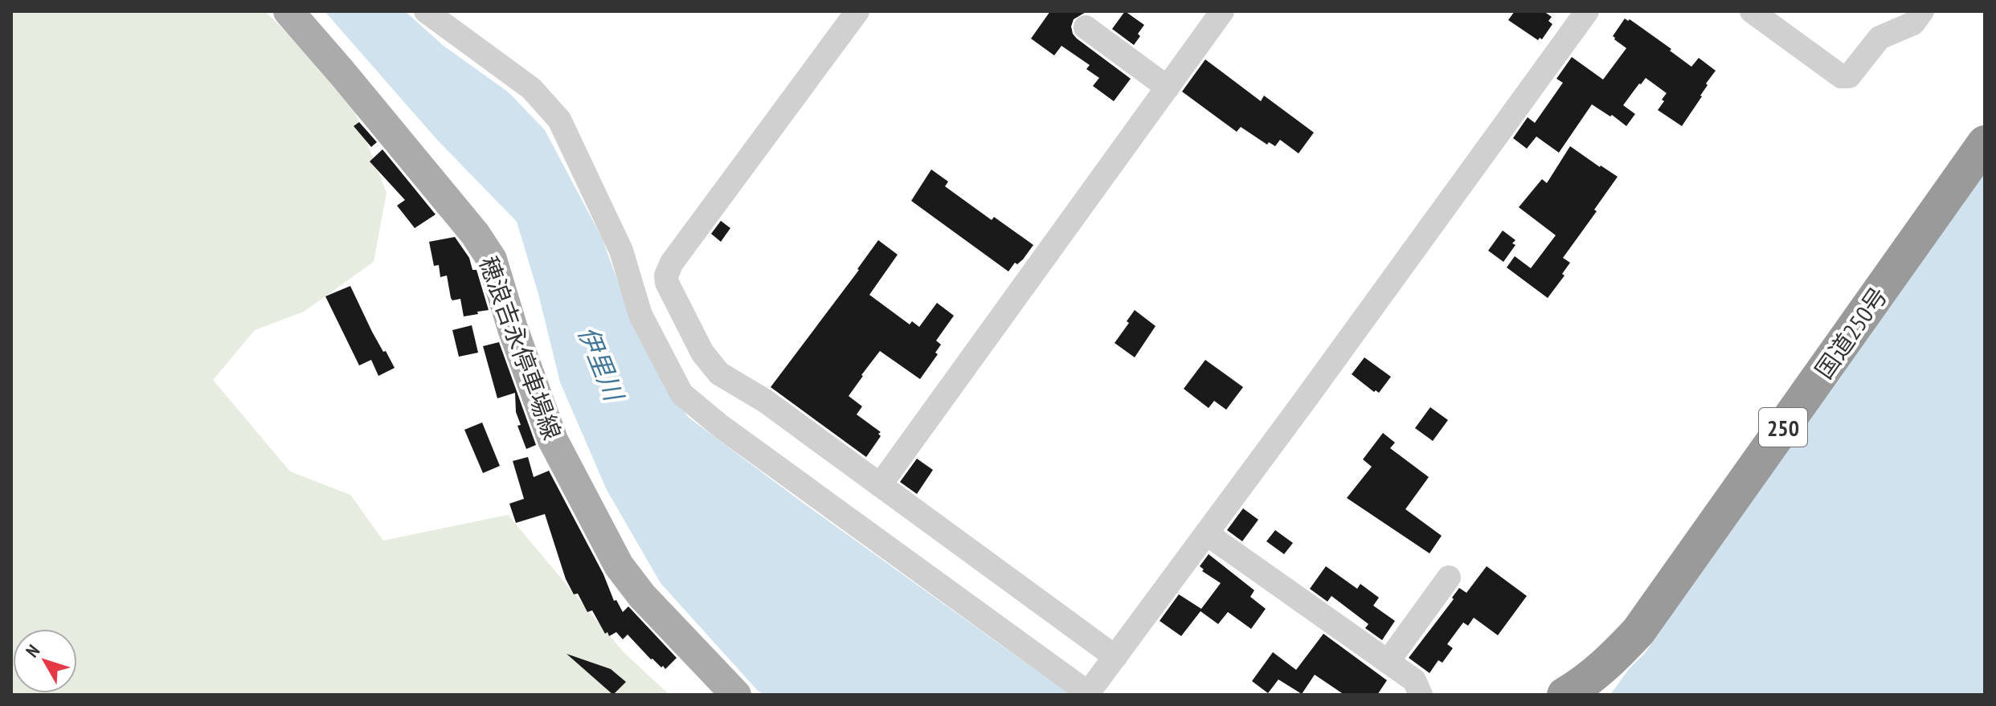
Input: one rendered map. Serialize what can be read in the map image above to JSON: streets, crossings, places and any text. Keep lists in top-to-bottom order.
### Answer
{
  "streets": {
    "highway": ["国道250号", "250"],
    "main road": ["穂浪吉永停車場線"]
  },
  "water": ["伊里川"],
  "north": "top left"
}
